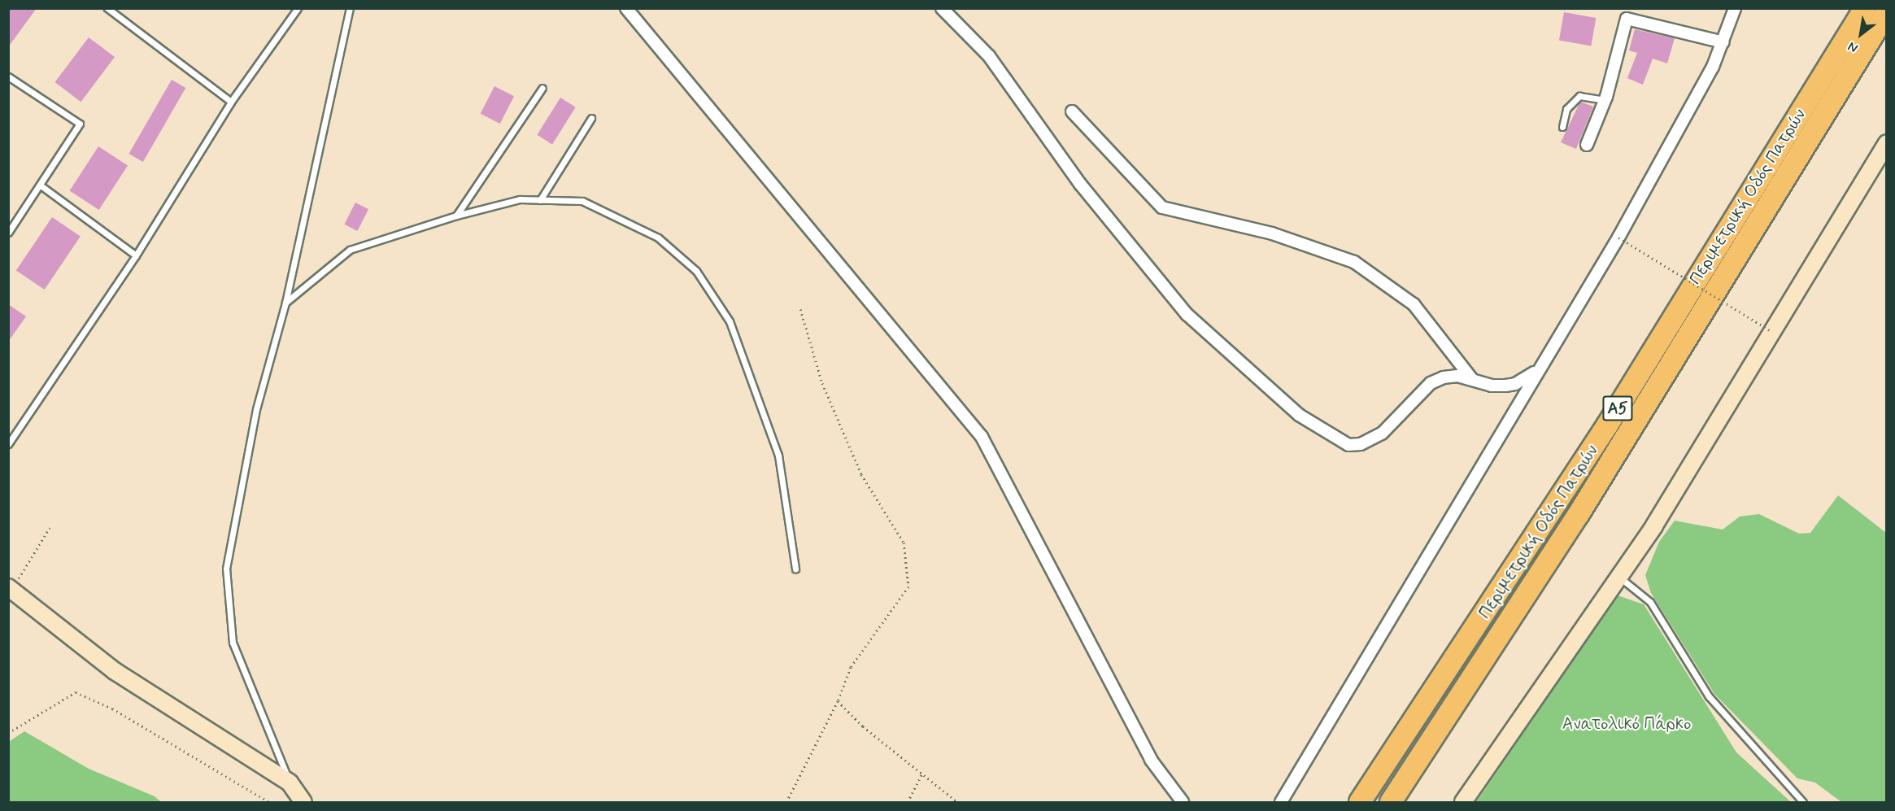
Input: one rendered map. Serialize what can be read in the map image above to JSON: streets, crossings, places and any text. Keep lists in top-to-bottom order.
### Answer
{
  "streets": {
    "highway": ["Περιμετρική Οδός Πατρών", "Α5"]
  },
  "parks": ["Ανατολικό Πάρκο"],
  "north": "bottom left"
}
